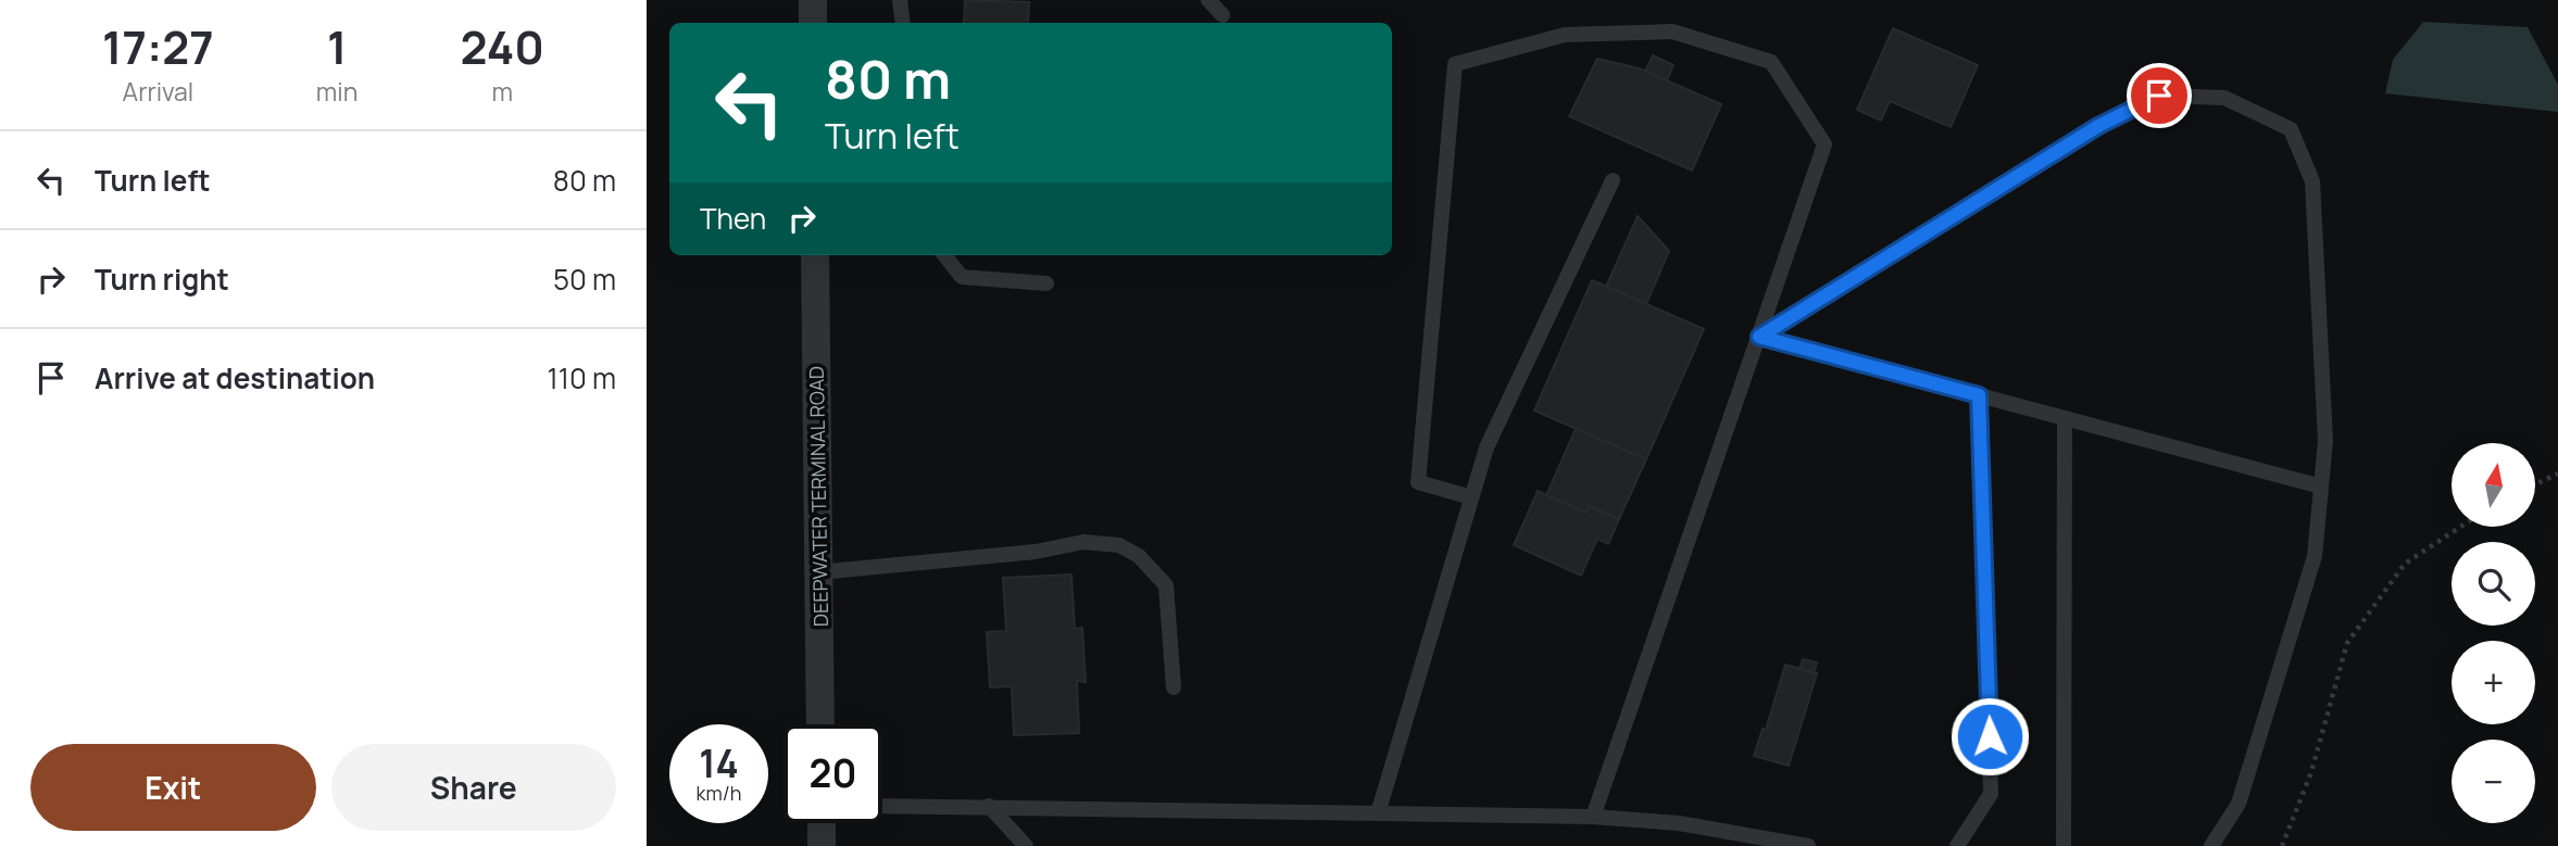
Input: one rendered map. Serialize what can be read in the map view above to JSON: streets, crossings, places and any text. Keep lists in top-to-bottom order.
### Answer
{
  "streets": {
    "street": ["DEEPWATER TERMINAL ROAD"]
  },
  "north": "top",
  "page": {
    "eta": [
      "17:27",
      "Arrival",
      "1",
      "min",
      "240",
      "m"
    ],
    "turn": ["80 m", "Turn left"],
    "list": [
      {
        "name": "Turn left",
        "value": "80 m"
      },
      {
        "name": "Turn right",
        "value": "50 m"
      },
      {
        "name": "Arrive at destination",
        "value": "110 m"
      }
    ],
    "then": "Then",
    "map_buttons": ["+", "−"],
    "speed": "14 km/h",
    "limit": "20",
    "buttons": ["Exit", "Share"]
  }
}
